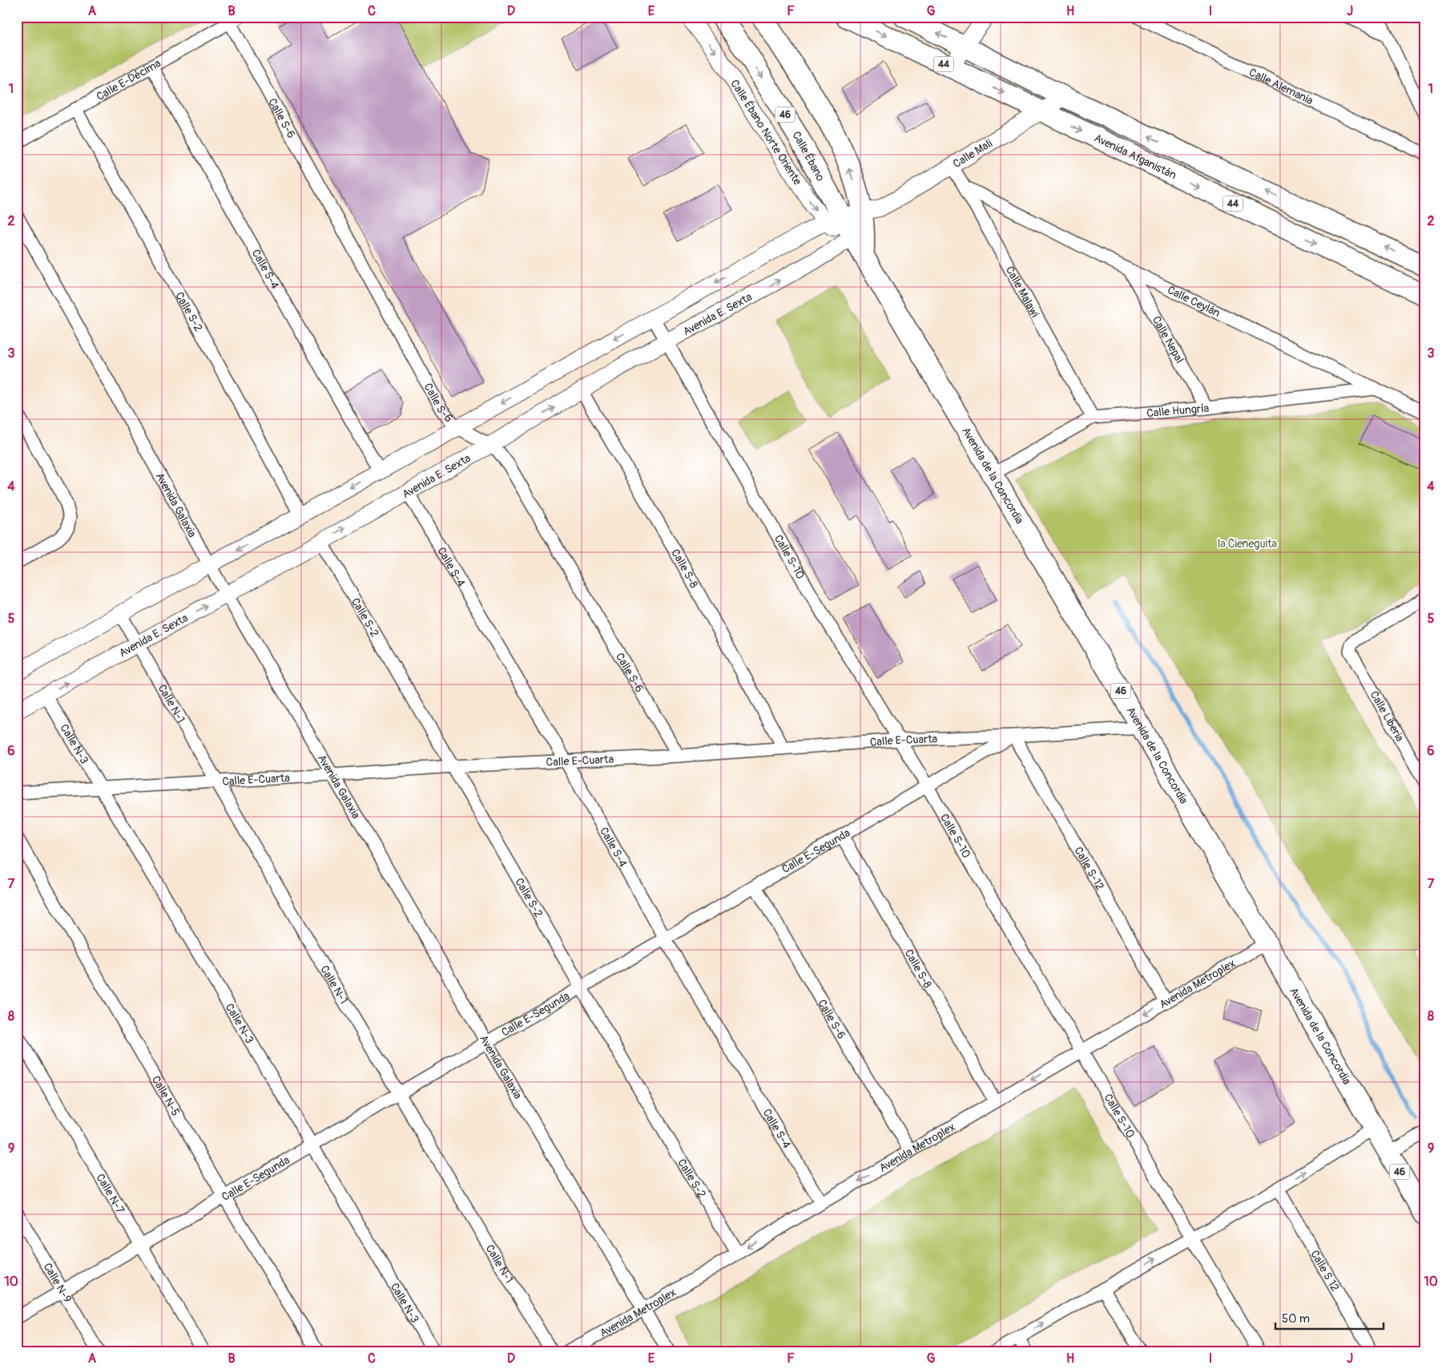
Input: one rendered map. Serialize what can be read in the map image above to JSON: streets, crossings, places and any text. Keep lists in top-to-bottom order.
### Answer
{
  "streets": {
    "main road": [
      "44",
      "46",
      "Calle Ébano",
      "Avenida Afganistán",
      "Avenida de la Concordia"
    ],
    "street": [
      "Calle E-Décima",
      "Calle Alemania",
      "Calle S-6",
      "Calle Ébano Norte Oriente",
      "Calle Mali",
      "Calle S-4",
      "Calle Malawi",
      "Calle Ceylán",
      "Calle S-2",
      "Avenida E. Sexta",
      "Calle Nepal",
      "Calle Hungría",
      "Avenida Galaxia",
      "Calle S-10",
      "Calle S-8",
      "Calle N-1",
      "Calle Liberia",
      "Calle E-Cuarta",
      "Calle N-3",
      "Calle E-Segunda",
      "Calle S-12",
      "Avenida Metroplex",
      "Calle N-5",
      "Calle N-7",
      "Calle S 12",
      "Calle N-9"
    ]
  },
  "crossings": [
    ["44", "Calle Mali"],
    ["Calle E-Décima", "Calle S-6"],
    ["Calle E-Décima", "Calle S-4"],
    ["Calle E-Décima", "Calle S-2"],
    ["46", "Calle Mali"],
    ["46", "Calle Ébano"],
    ["46", "Avenida E. Sexta"],
    ["46", "Avenida de la Concordia"],
    ["Calle S-6", "Avenida E. Sexta"],
    ["Calle S-6", "Calle E-Cuarta"],
    ["Calle S-6", "Calle E-Segunda"],
    ["Calle S-6", "Avenida Metroplex"],
    ["Calle Ébano Norte Oriente", "Calle Ébano"],
    ["Calle Mali", "Calle Ébano"],
    ["Calle Mali", "Avenida Afganistán"],
    ["Calle Mali", "Calle Malawi"],
    ["Calle Mali", "Avenida E. Sexta"],
    ["Calle Mali", "Avenida de la Concordia"],
    ["Calle Ébano", "Avenida E. Sexta"],
    ["Calle Ébano", "Avenida de la Concordia"],
    ["Calle S-4", "Avenida E. Sexta"],
    ["Calle S-4", "Calle E-Cuarta"],
    ["Calle S-4", "Calle E-Segunda"],
    ["Calle S-4", "Avenida Metroplex"],
    ["Calle Malawi", "Calle Ceylán"],
    ["Calle Malawi", "Calle Hungría"],
    ["Calle Ceylán", "Calle Nepal"],
    ["Calle Ceylán", "Calle Hungría"],
    ["Calle S-2", "Avenida E. Sexta"],
    ["Calle S-2", "Calle E-Cuarta"],
    ["Calle S-2", "Calle E-Segunda"],
    ["Calle S-2", "Avenida Metroplex"],
    ["Avenida E. Sexta", "Avenida de la Concordia"],
    ["Avenida E. Sexta", "Avenida Galaxia"],
    ["Avenida E. Sexta", "Calle S-10"],
    ["Avenida E. Sexta", "Calle S-8"],
    ["Avenida E. Sexta", "Calle N-1"],
    ["Avenida E. Sexta", "Calle N-3"],
    ["Calle Nepal", "Calle Hungría"],
    ["Calle Hungría", "Avenida de la Concordia"],
    ["Avenida de la Concordia", "Calle E-Cuarta"],
    ["Avenida de la Concordia", "Avenida Metroplex"],
    ["Avenida Galaxia", "Calle E-Cuarta"],
    ["Avenida Galaxia", "Calle E-Segunda"],
    ["Avenida Galaxia", "Avenida Metroplex"],
    ["Calle S-10", "Calle E-Cuarta"],
    ["Calle S-10", "Calle E-Segunda"],
    ["Calle S-10", "Avenida Metroplex"],
    ["Calle S-8", "Calle E-Cuarta"],
    ["Calle S-8", "Calle E-Segunda"],
    ["Calle S-8", "Avenida Metroplex"],
    ["Calle N-1", "Calle E-Cuarta"],
    ["Calle N-1", "Calle E-Segunda"],
    ["Calle E-Cuarta", "Calle N-3"],
    ["Calle E-Cuarta", "Calle E-Segunda"],
    ["Calle E-Cuarta", "Calle S-12"],
    ["Calle N-3", "Calle E-Segunda"],
    ["Calle E-Segunda", "Calle S-12"],
    ["Calle E-Segunda", "Calle N-5"],
    ["Calle E-Segunda", "Calle N-7"],
    ["Calle E-Segunda", "Calle N-9"],
    ["Calle S-12", "Avenida Metroplex"]
  ],
  "one_way": ["Calle Ébano Norte Oriente", "Avenida Metroplex"],
  "parks": ["la Cieneguita"],
  "scale_bar": "50 m",
  "grid": {
    "columns": [
      "A",
      "B",
      "C",
      "D",
      "E",
      "F",
      "G",
      "H",
      "I",
      "J"
    ],
    "rows": [
      "1",
      "2",
      "3",
      "4",
      "5",
      "6",
      "7",
      "8",
      "9",
      "10"
    ]
  }
}
